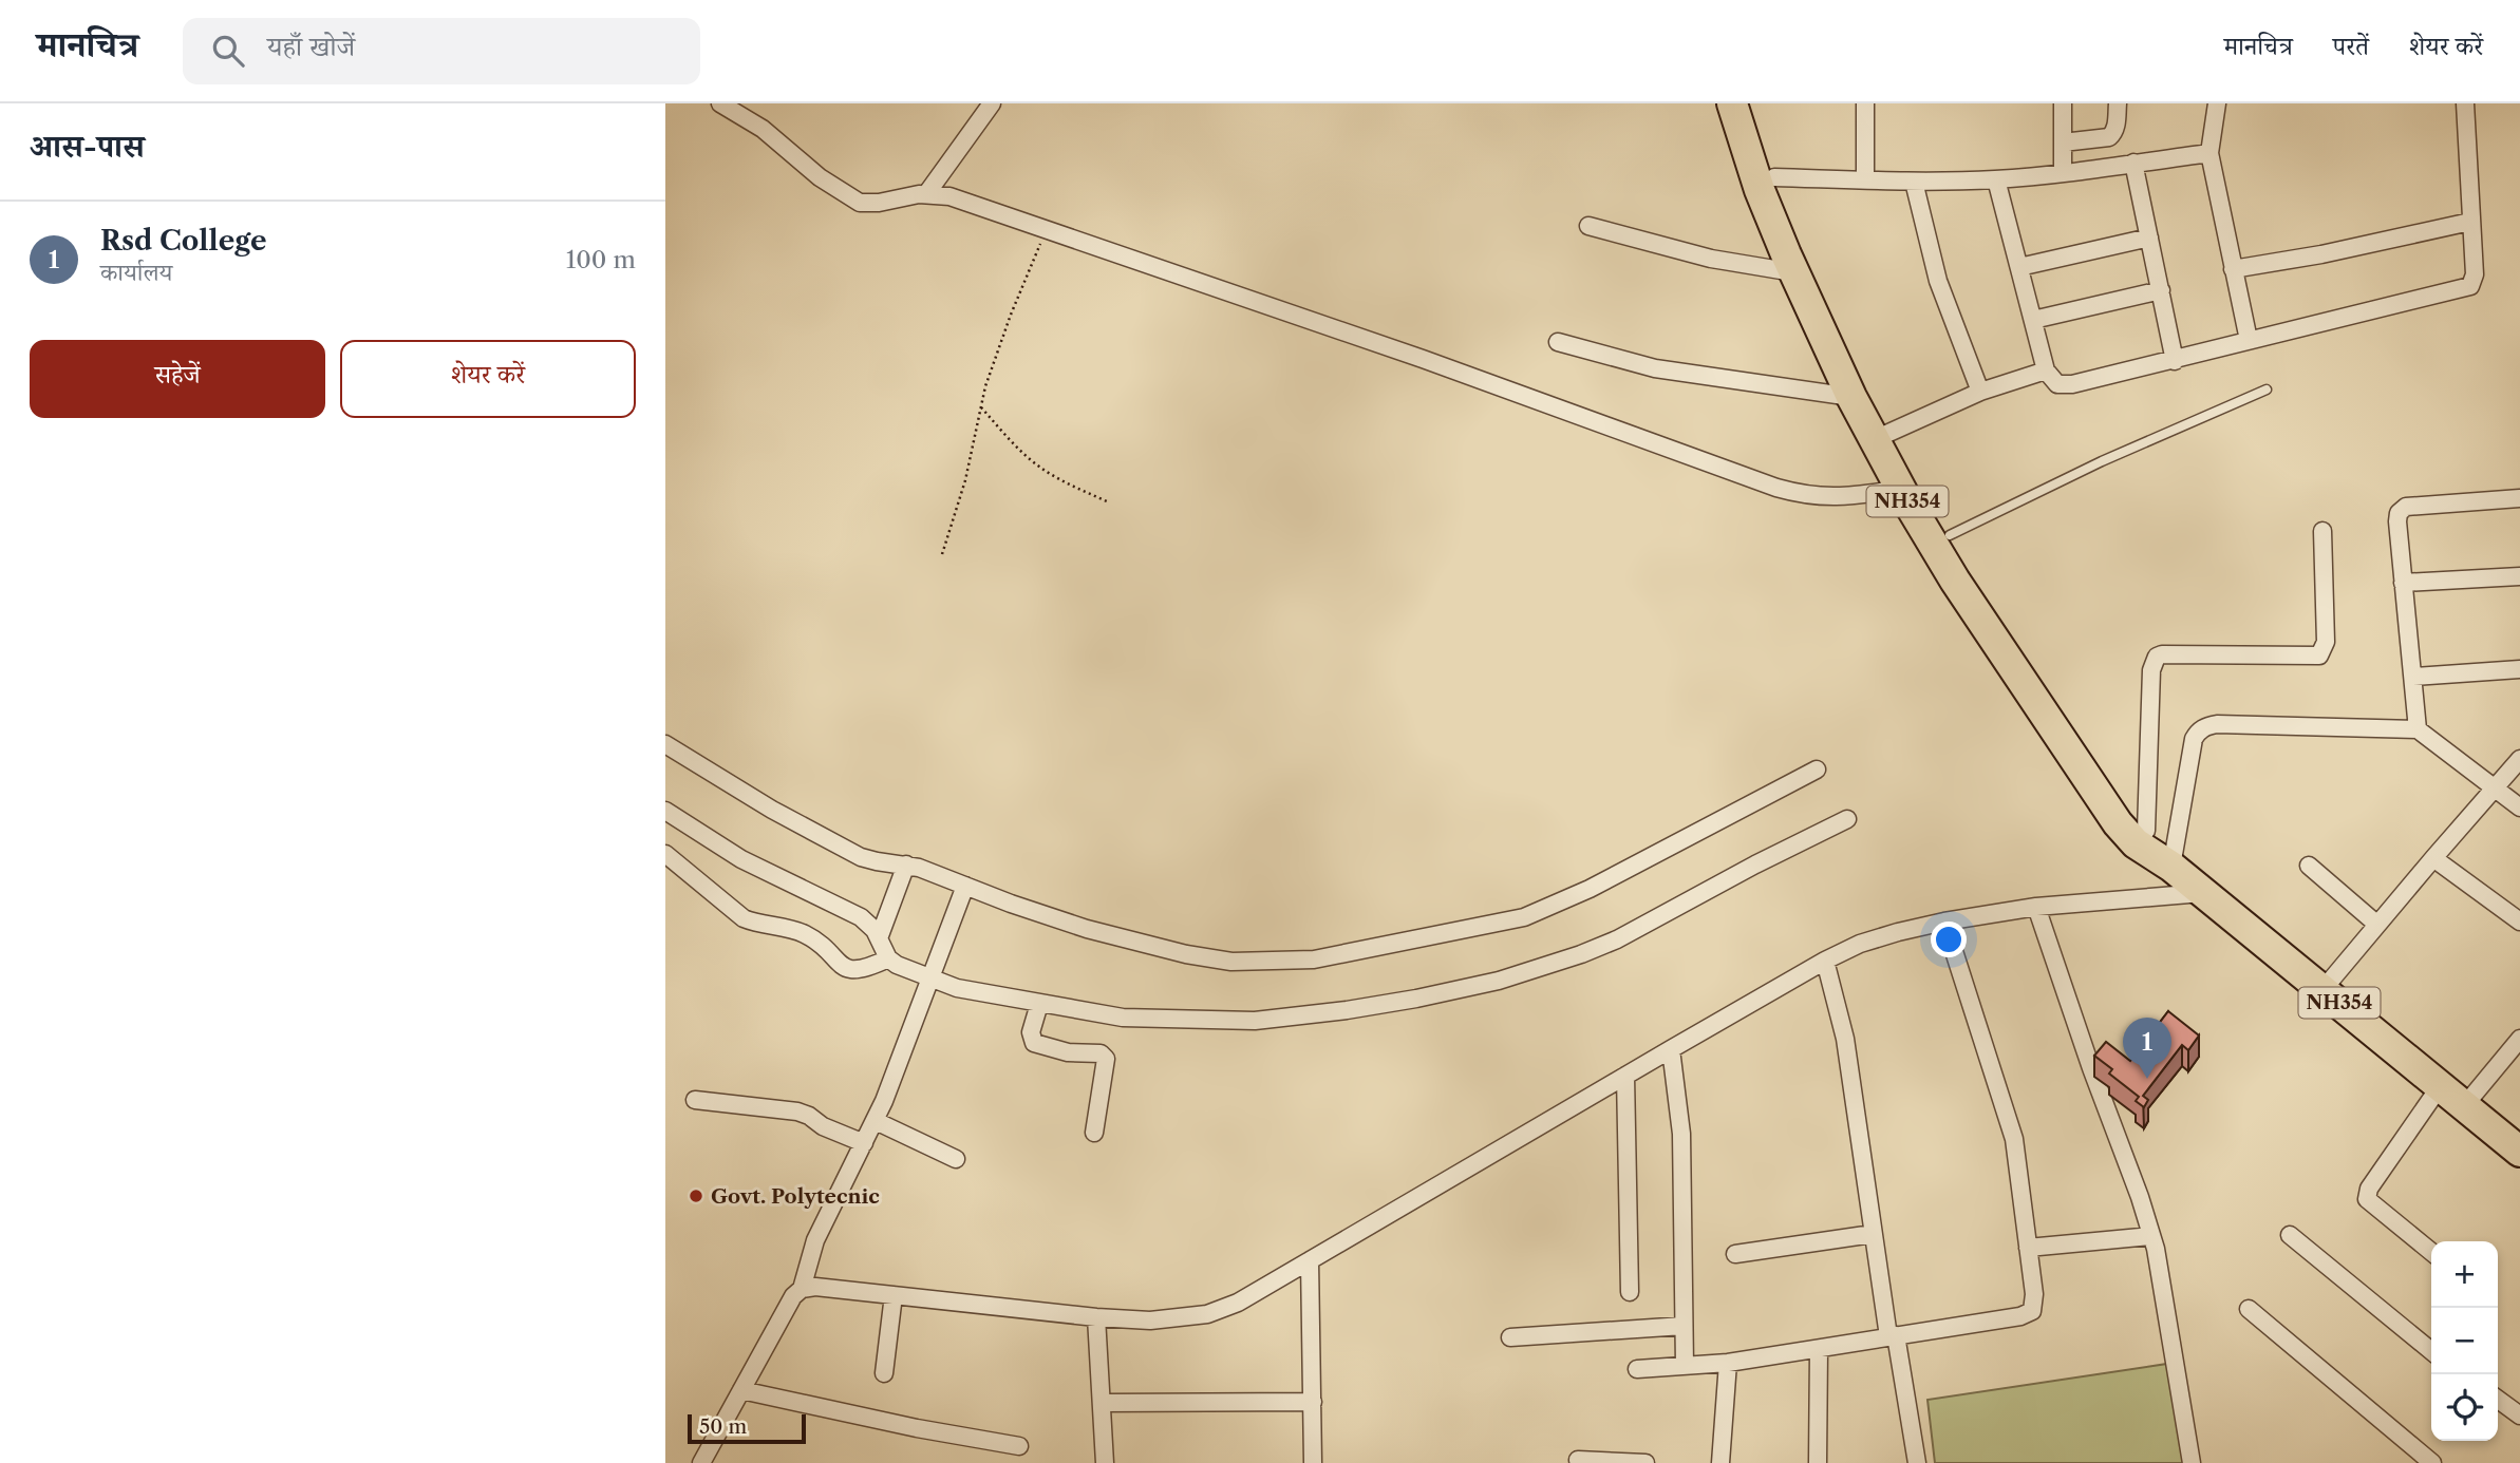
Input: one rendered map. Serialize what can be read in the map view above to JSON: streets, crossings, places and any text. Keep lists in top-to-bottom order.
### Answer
{
  "streets": {
    "highway": ["NH354"]
  },
  "places": ["Govt. Polytecnic"],
  "scale_bar": "50 m",
  "page": {
    "header": "मानचित्र",
    "search": "यहाँ खोजें",
    "nav": ["मानचित्र", "परतें", "शेयर करें"],
    "heading": "आस-पास",
    "list": [
      {
        "mark": "1",
        "name": "Rsd College",
        "note": "कार्यालय",
        "value": "100 m"
      }
    ],
    "buttons": ["सहेजें", "शेयर करें"],
    "pins": "1",
    "map_buttons": ["+", "−"],
    "scale": "50 m"
  }
}
